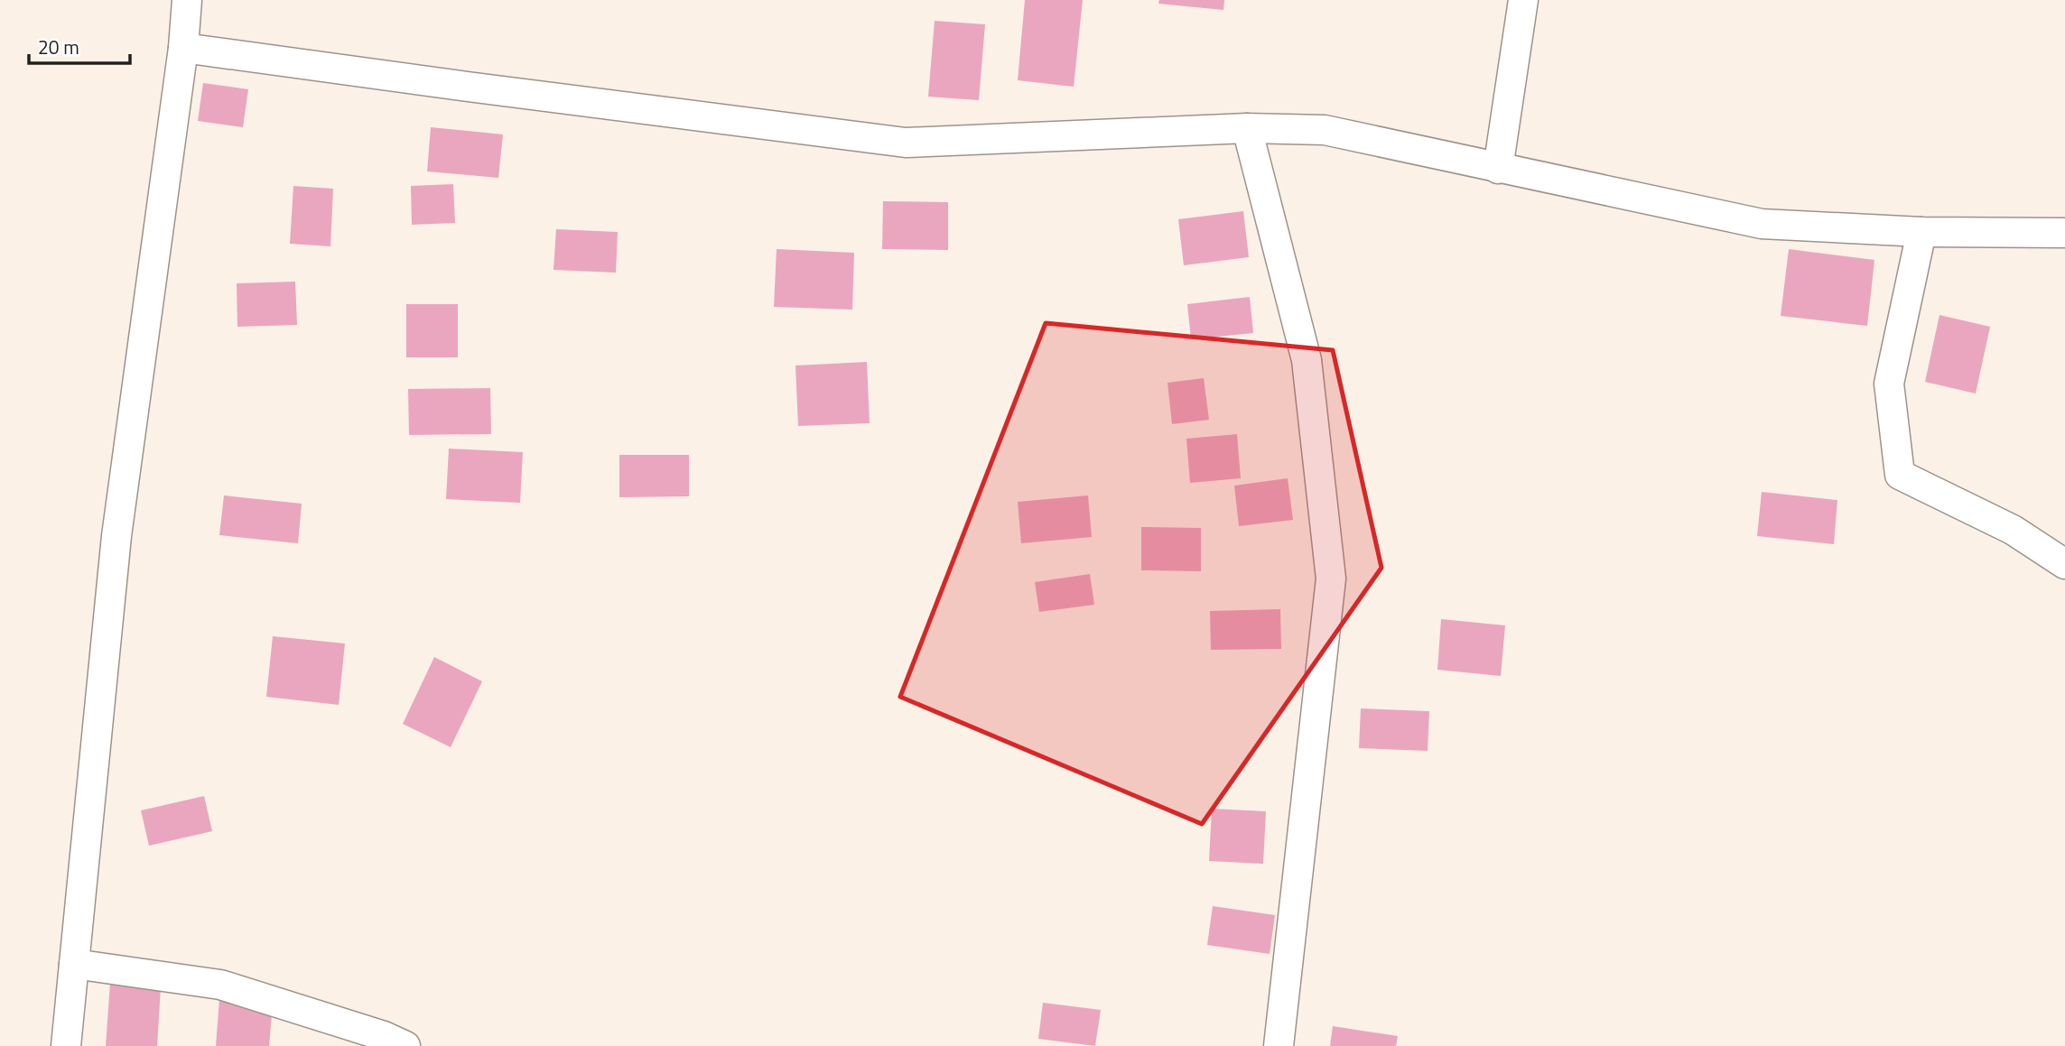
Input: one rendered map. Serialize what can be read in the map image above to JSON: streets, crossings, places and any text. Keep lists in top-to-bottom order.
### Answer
{
  "scale_bar": "20 m"
}
